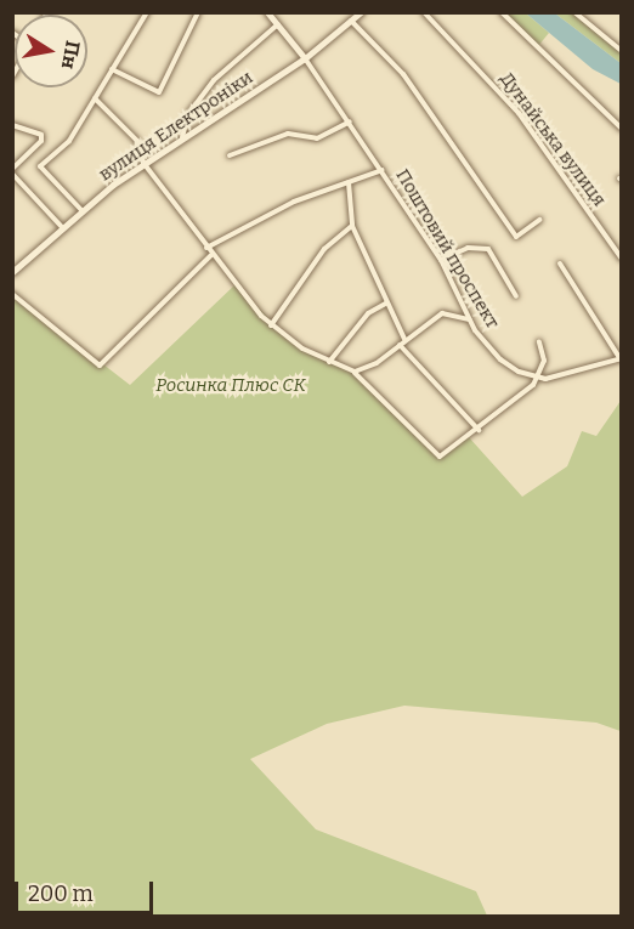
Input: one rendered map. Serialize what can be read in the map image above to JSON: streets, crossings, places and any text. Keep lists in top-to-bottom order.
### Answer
{
  "streets": {
    "main road": ["вулиця Електроніки", "Поштовий проспект"],
    "street": ["Дунайська вулиця"]
  },
  "crossings": [
    ["вулиця Електроніки", "Поштовий проспект"]
  ],
  "parks": ["Росинка Плюс СК"],
  "scale_bar": "200 m",
  "north": "right"
}
